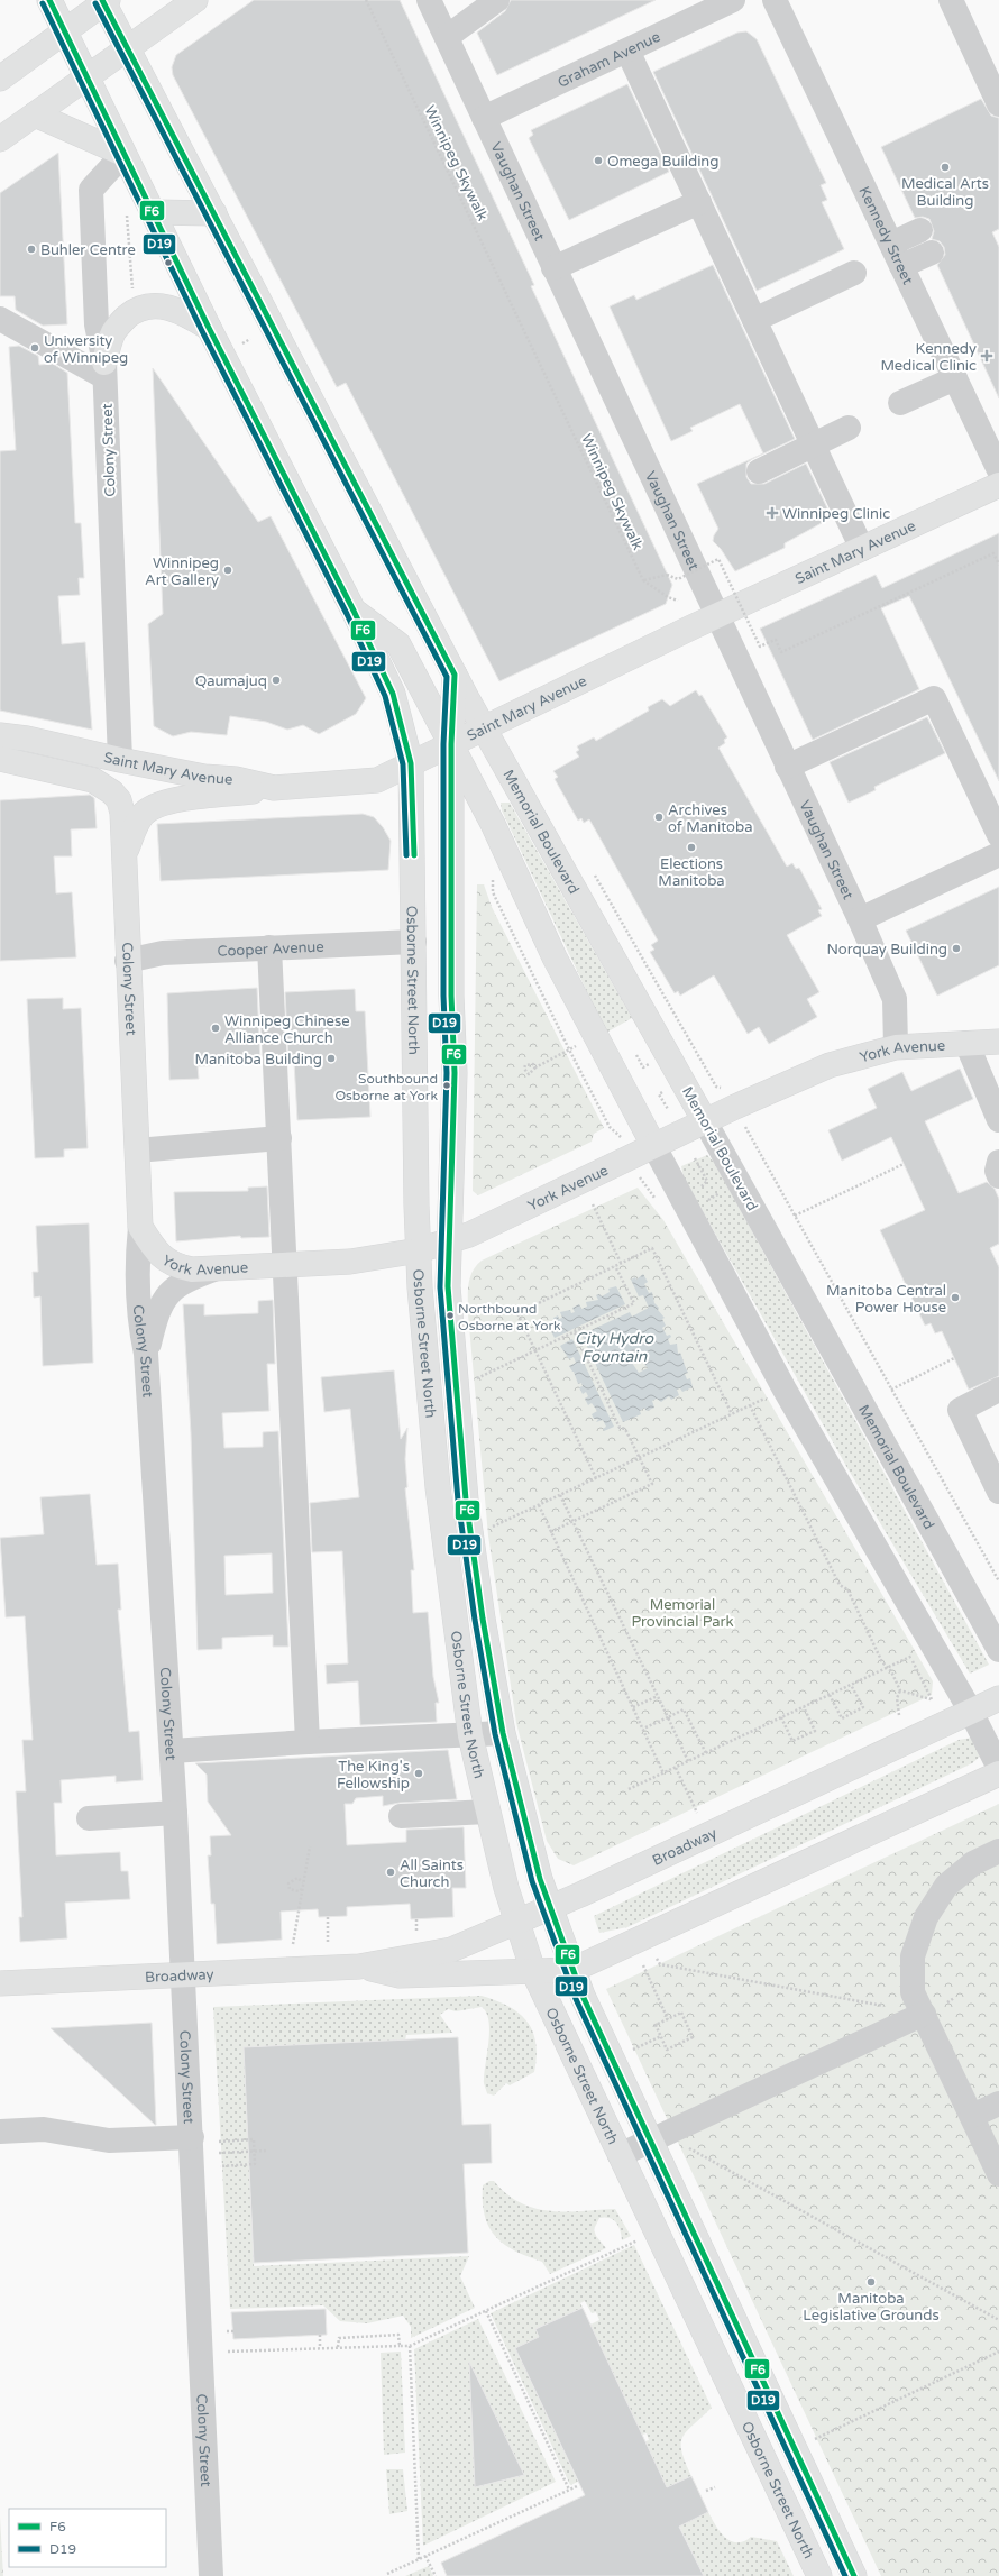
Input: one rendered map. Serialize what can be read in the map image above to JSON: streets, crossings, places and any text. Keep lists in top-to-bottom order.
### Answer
{
  "streets": {
    "main road": [
      "Colony Street",
      "Saint Mary Avenue",
      "Memorial Boulevard",
      "Osborne Street North",
      "York Avenue",
      "Broadway"
    ],
    "street": [
      "Graham Avenue",
      "Vaughan Street",
      "Kennedy Street",
      "Cooper Avenue"
    ],
    "path": ["Winnipeg Skywalk"]
  },
  "crossings": [
    ["Graham Avenue", "Vaughan Street"],
    ["Vaughan Street", "Saint Mary Avenue"],
    ["Vaughan Street", "York Avenue"],
    ["Colony Street", "Saint Mary Avenue"],
    ["Colony Street", "Cooper Avenue"],
    ["Colony Street", "York Avenue"],
    ["Colony Street", "Broadway"],
    ["Saint Mary Avenue", "Memorial Boulevard"],
    ["Saint Mary Avenue", "Osborne Street North"],
    ["Memorial Boulevard", "Osborne Street North"],
    ["Memorial Boulevard", "York Avenue"],
    ["Cooper Avenue", "Osborne Street North"],
    ["Osborne Street North", "York Avenue"],
    ["Osborne Street North", "Broadway"]
  ],
  "water": ["City Hydro Fountain"],
  "parks": ["Memorial Provincial Park"],
  "places": {
    "other": [
      "Omega Building",
      "Medical Arts Building",
      "Buhler Centre",
      "University of Winnipeg",
      "Winnipeg Art Gallery",
      "Qaumajuq",
      "Archives of Manitoba",
      "Elections Manitoba",
      "Norquay Building",
      "Winnipeg Chinese Alliance Church",
      "Manitoba Building",
      "Southbound Osborne at York",
      "Manitoba Central Power House",
      "Northbound Osborne at York",
      "The King's Fellowship",
      "All Saints Church",
      "Manitoba Legislative Grounds"
    ],
    "health": ["Kennedy Medical Clinic", "Winnipeg Clinic"]
  },
  "lines": ["transit line F6", "transit line D19"],
  "legend": ["F6", "D19"]
}
